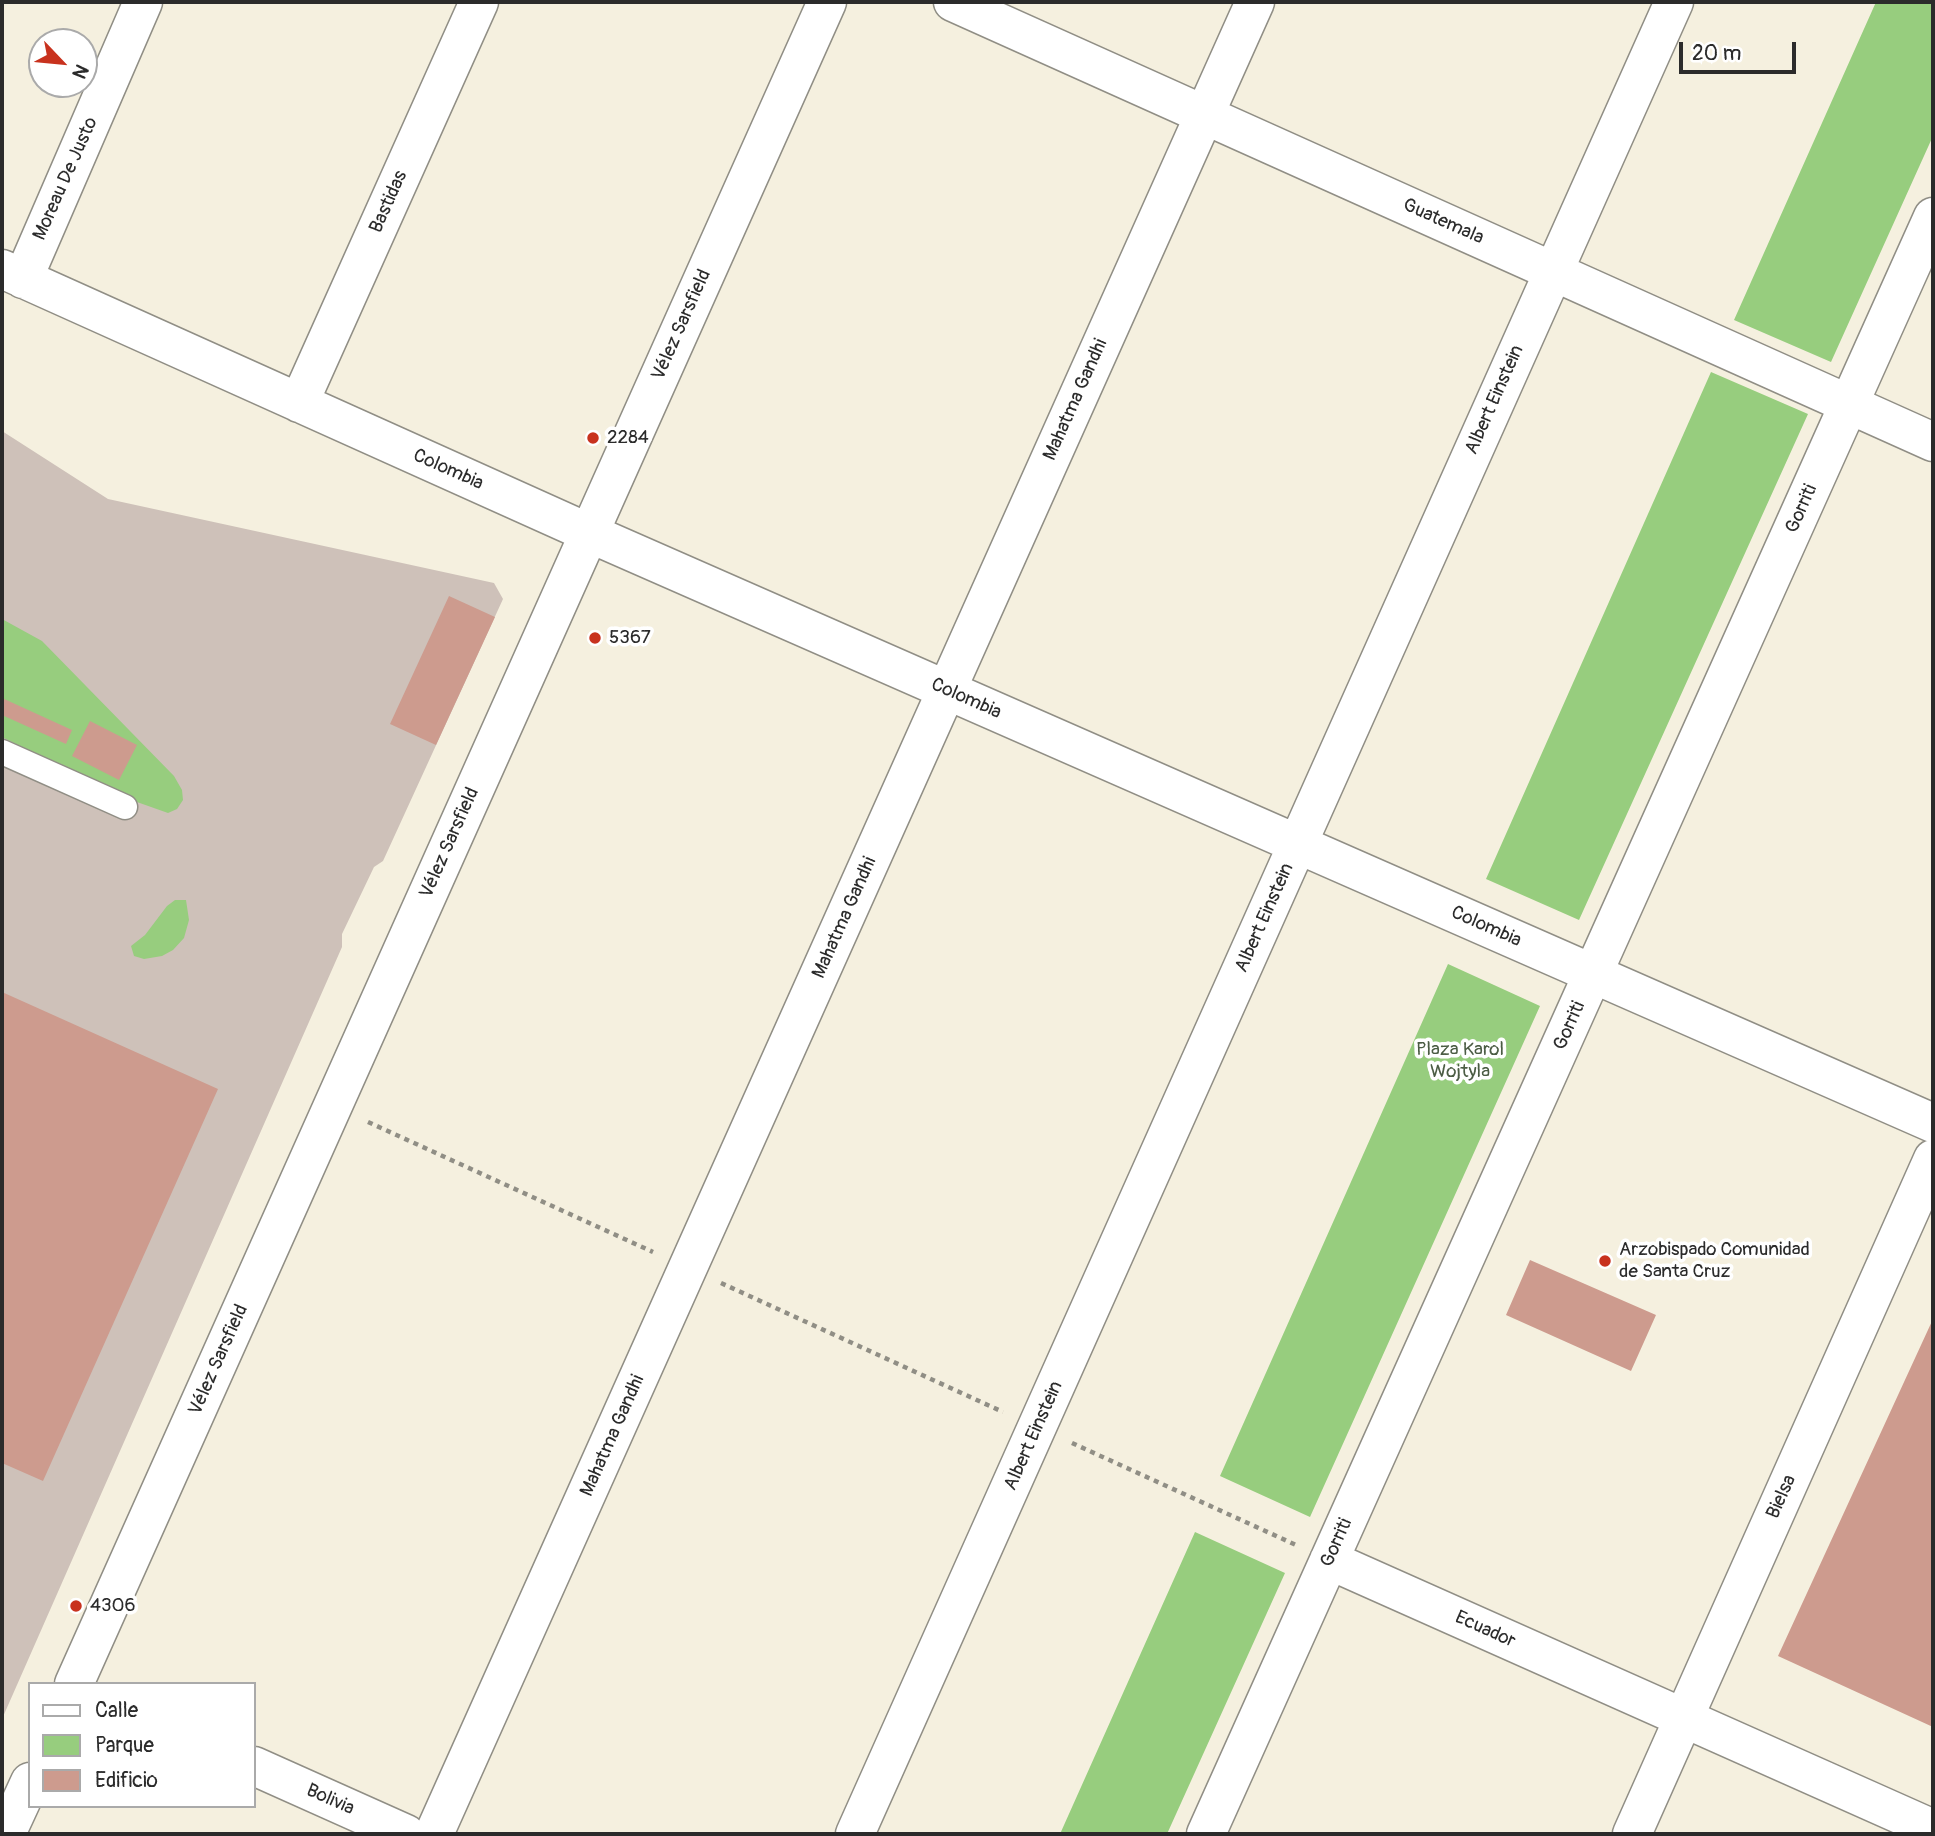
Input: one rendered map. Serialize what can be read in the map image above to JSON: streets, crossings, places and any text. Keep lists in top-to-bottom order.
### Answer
{
  "streets": {
    "street": [
      "Moreau De Justo",
      "Bastidas",
      "Guatemala",
      "Vélez Sarsfield",
      "Mahatma Gandhi",
      "Albert Einstein",
      "Colombia",
      "Gorriti",
      "Bielsa",
      "Ecuador",
      "Bolivia"
    ]
  },
  "crossings": [
    ["Moreau De Justo", "Colombia"],
    ["Bastidas", "Colombia"],
    ["Guatemala", "Mahatma Gandhi"],
    ["Guatemala", "Albert Einstein"],
    ["Guatemala", "Gorriti"],
    ["Vélez Sarsfield", "Colombia"],
    ["Mahatma Gandhi", "Colombia"],
    ["Albert Einstein", "Colombia"],
    ["Colombia", "Gorriti"],
    ["Gorriti", "Ecuador"],
    ["Bielsa", "Ecuador"]
  ],
  "parks": ["Plaza Karol Wojtyla"],
  "places": [
    "2284",
    "5367",
    "Arzobispado Comunidad de Santa Cruz",
    "4306"
  ],
  "legend": ["Calle", "Parque", "Edificio"],
  "scale_bar": "20 m",
  "north": "bottom right"
}
